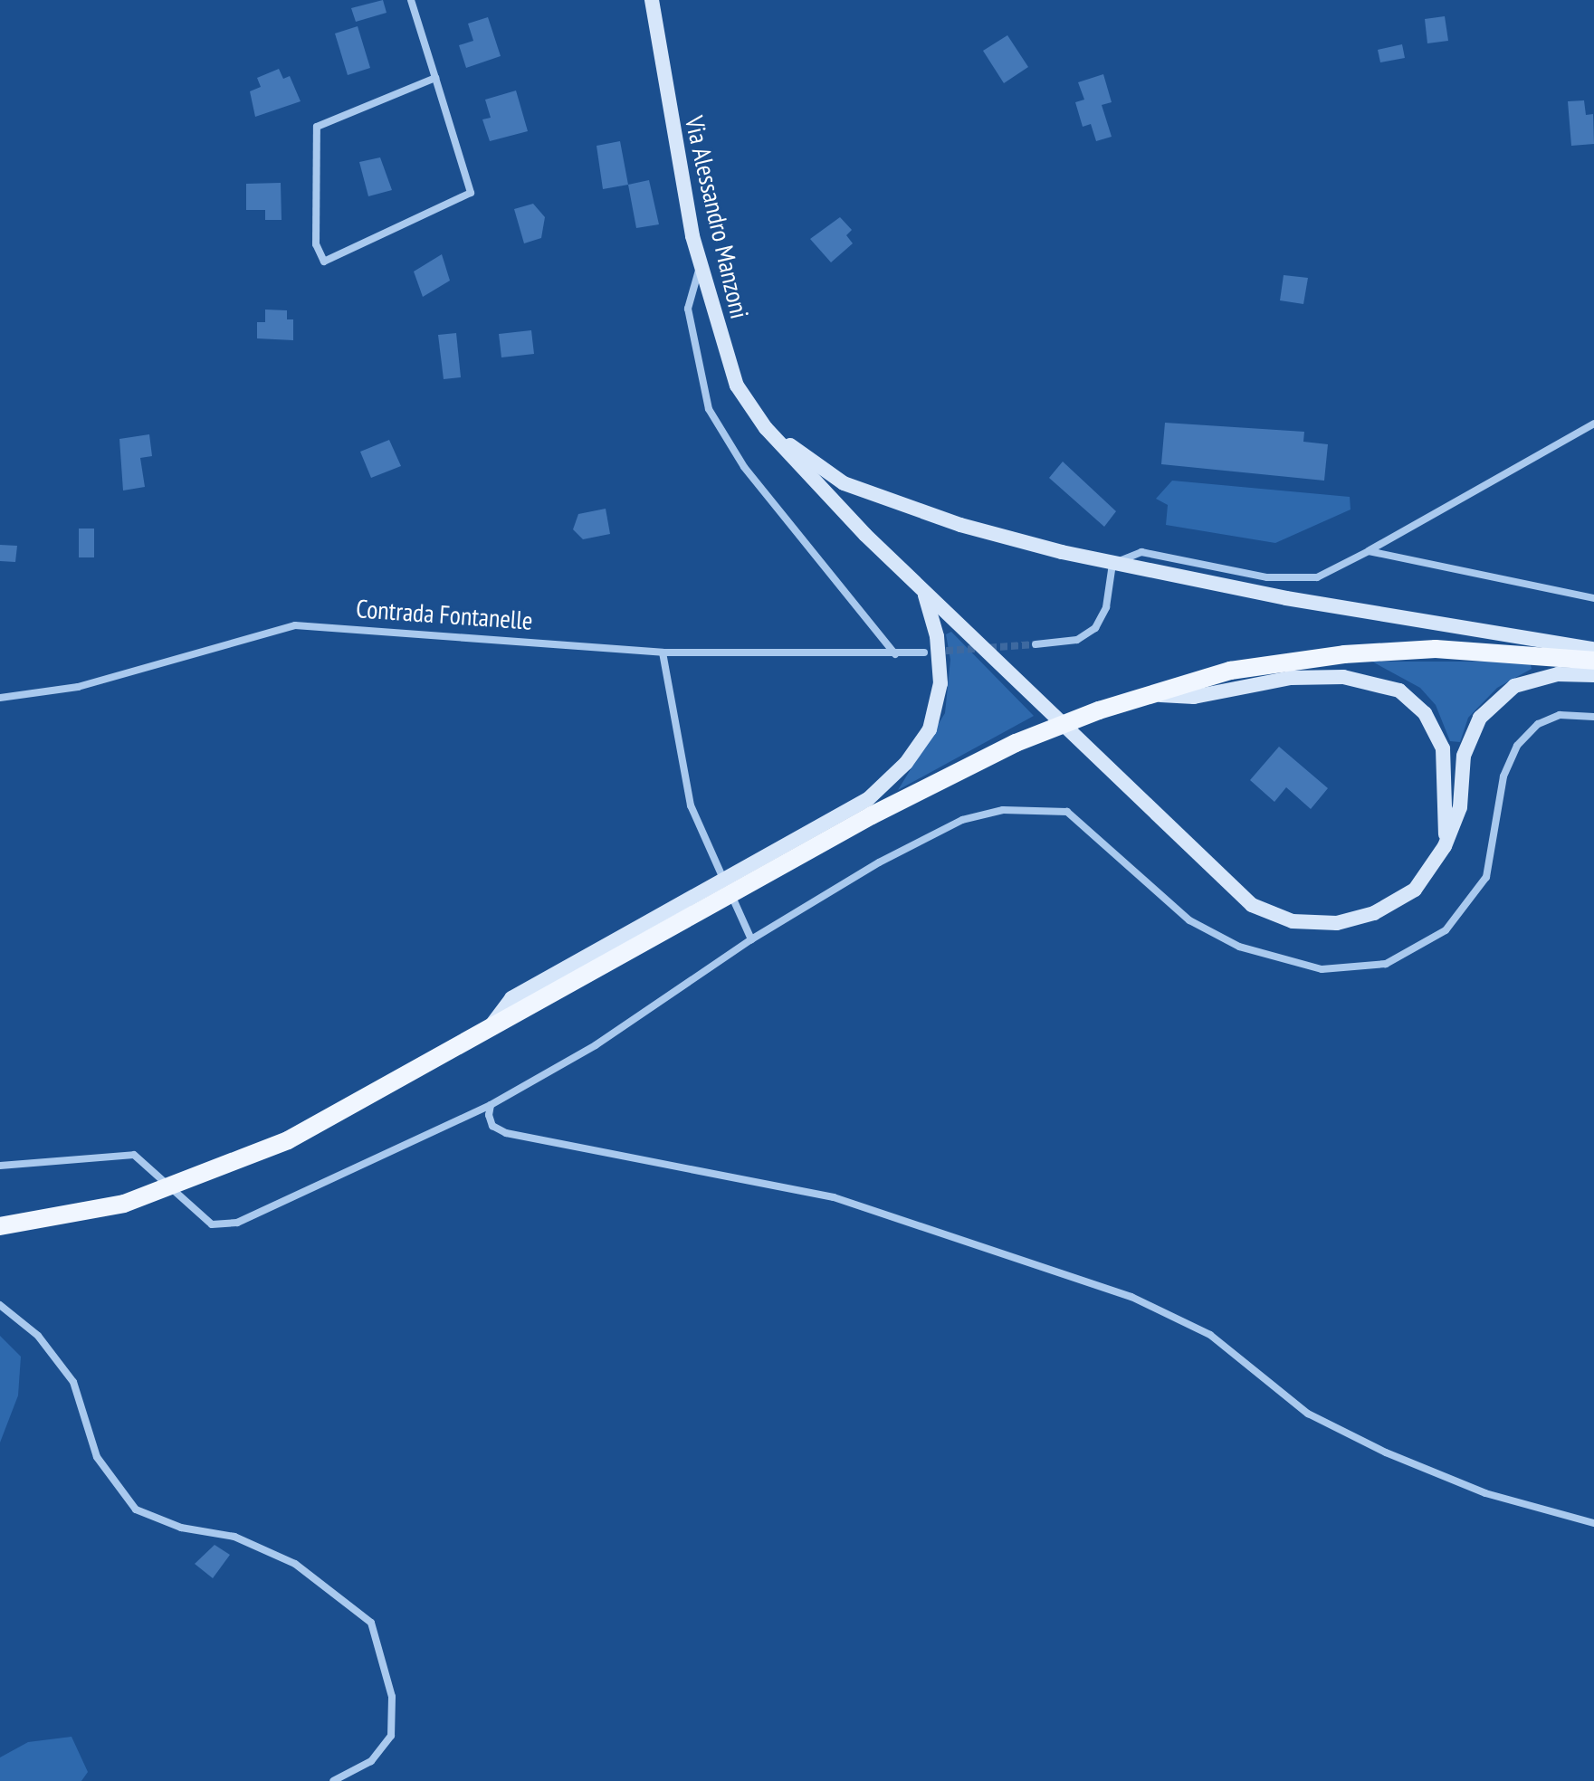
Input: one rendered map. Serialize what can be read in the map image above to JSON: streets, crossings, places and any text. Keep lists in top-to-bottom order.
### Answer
{
  "streets": {
    "main road": ["Via Alessandro Manzoni"],
    "street": ["Contrada Fontanelle"]
  }
}
